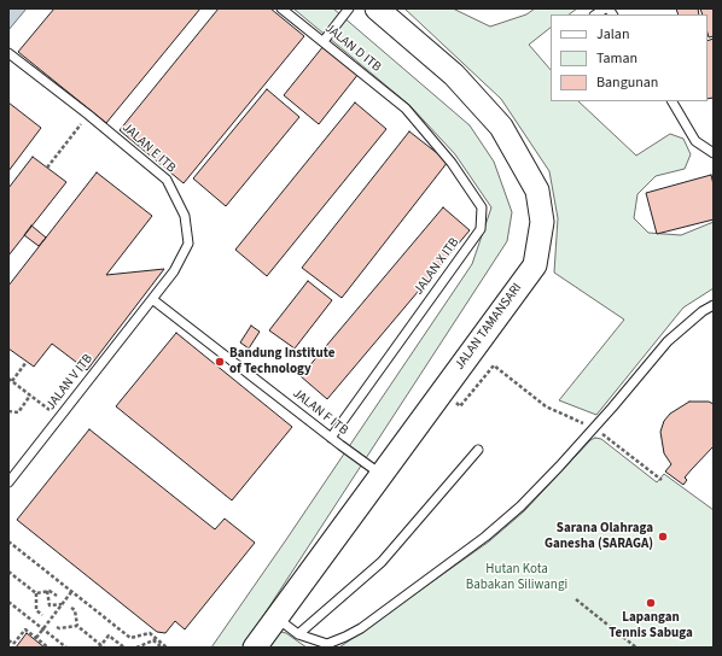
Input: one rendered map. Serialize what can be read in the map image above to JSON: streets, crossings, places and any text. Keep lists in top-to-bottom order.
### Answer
{
  "streets": {
    "main road": ["JALAN TAMANSARI"],
    "lane": [
      "JALAN D ITB",
      "JALAN E ITB",
      "JALAN X ITB",
      "JALAN V ITB",
      "JALAN F ITB"
    ]
  },
  "crossings": [
    ["JALAN D ITB", "JALAN X ITB"],
    ["JALAN E ITB", "JALAN V ITB"],
    ["JALAN E ITB", "JALAN F ITB"],
    ["JALAN X ITB", "JALAN F ITB"],
    ["JALAN TAMANSARI", "JALAN F ITB"],
    ["JALAN V ITB", "JALAN F ITB"]
  ],
  "parks": ["Hutan Kota Babakan Siliwangi"],
  "places": ["Bandung Institute of Technology", "Sarana Olahraga Ganesha (SARAGA)", "Lapangan Tennis Sabuga"],
  "legend": ["Jalan", "Taman", "Bangunan"]
}
